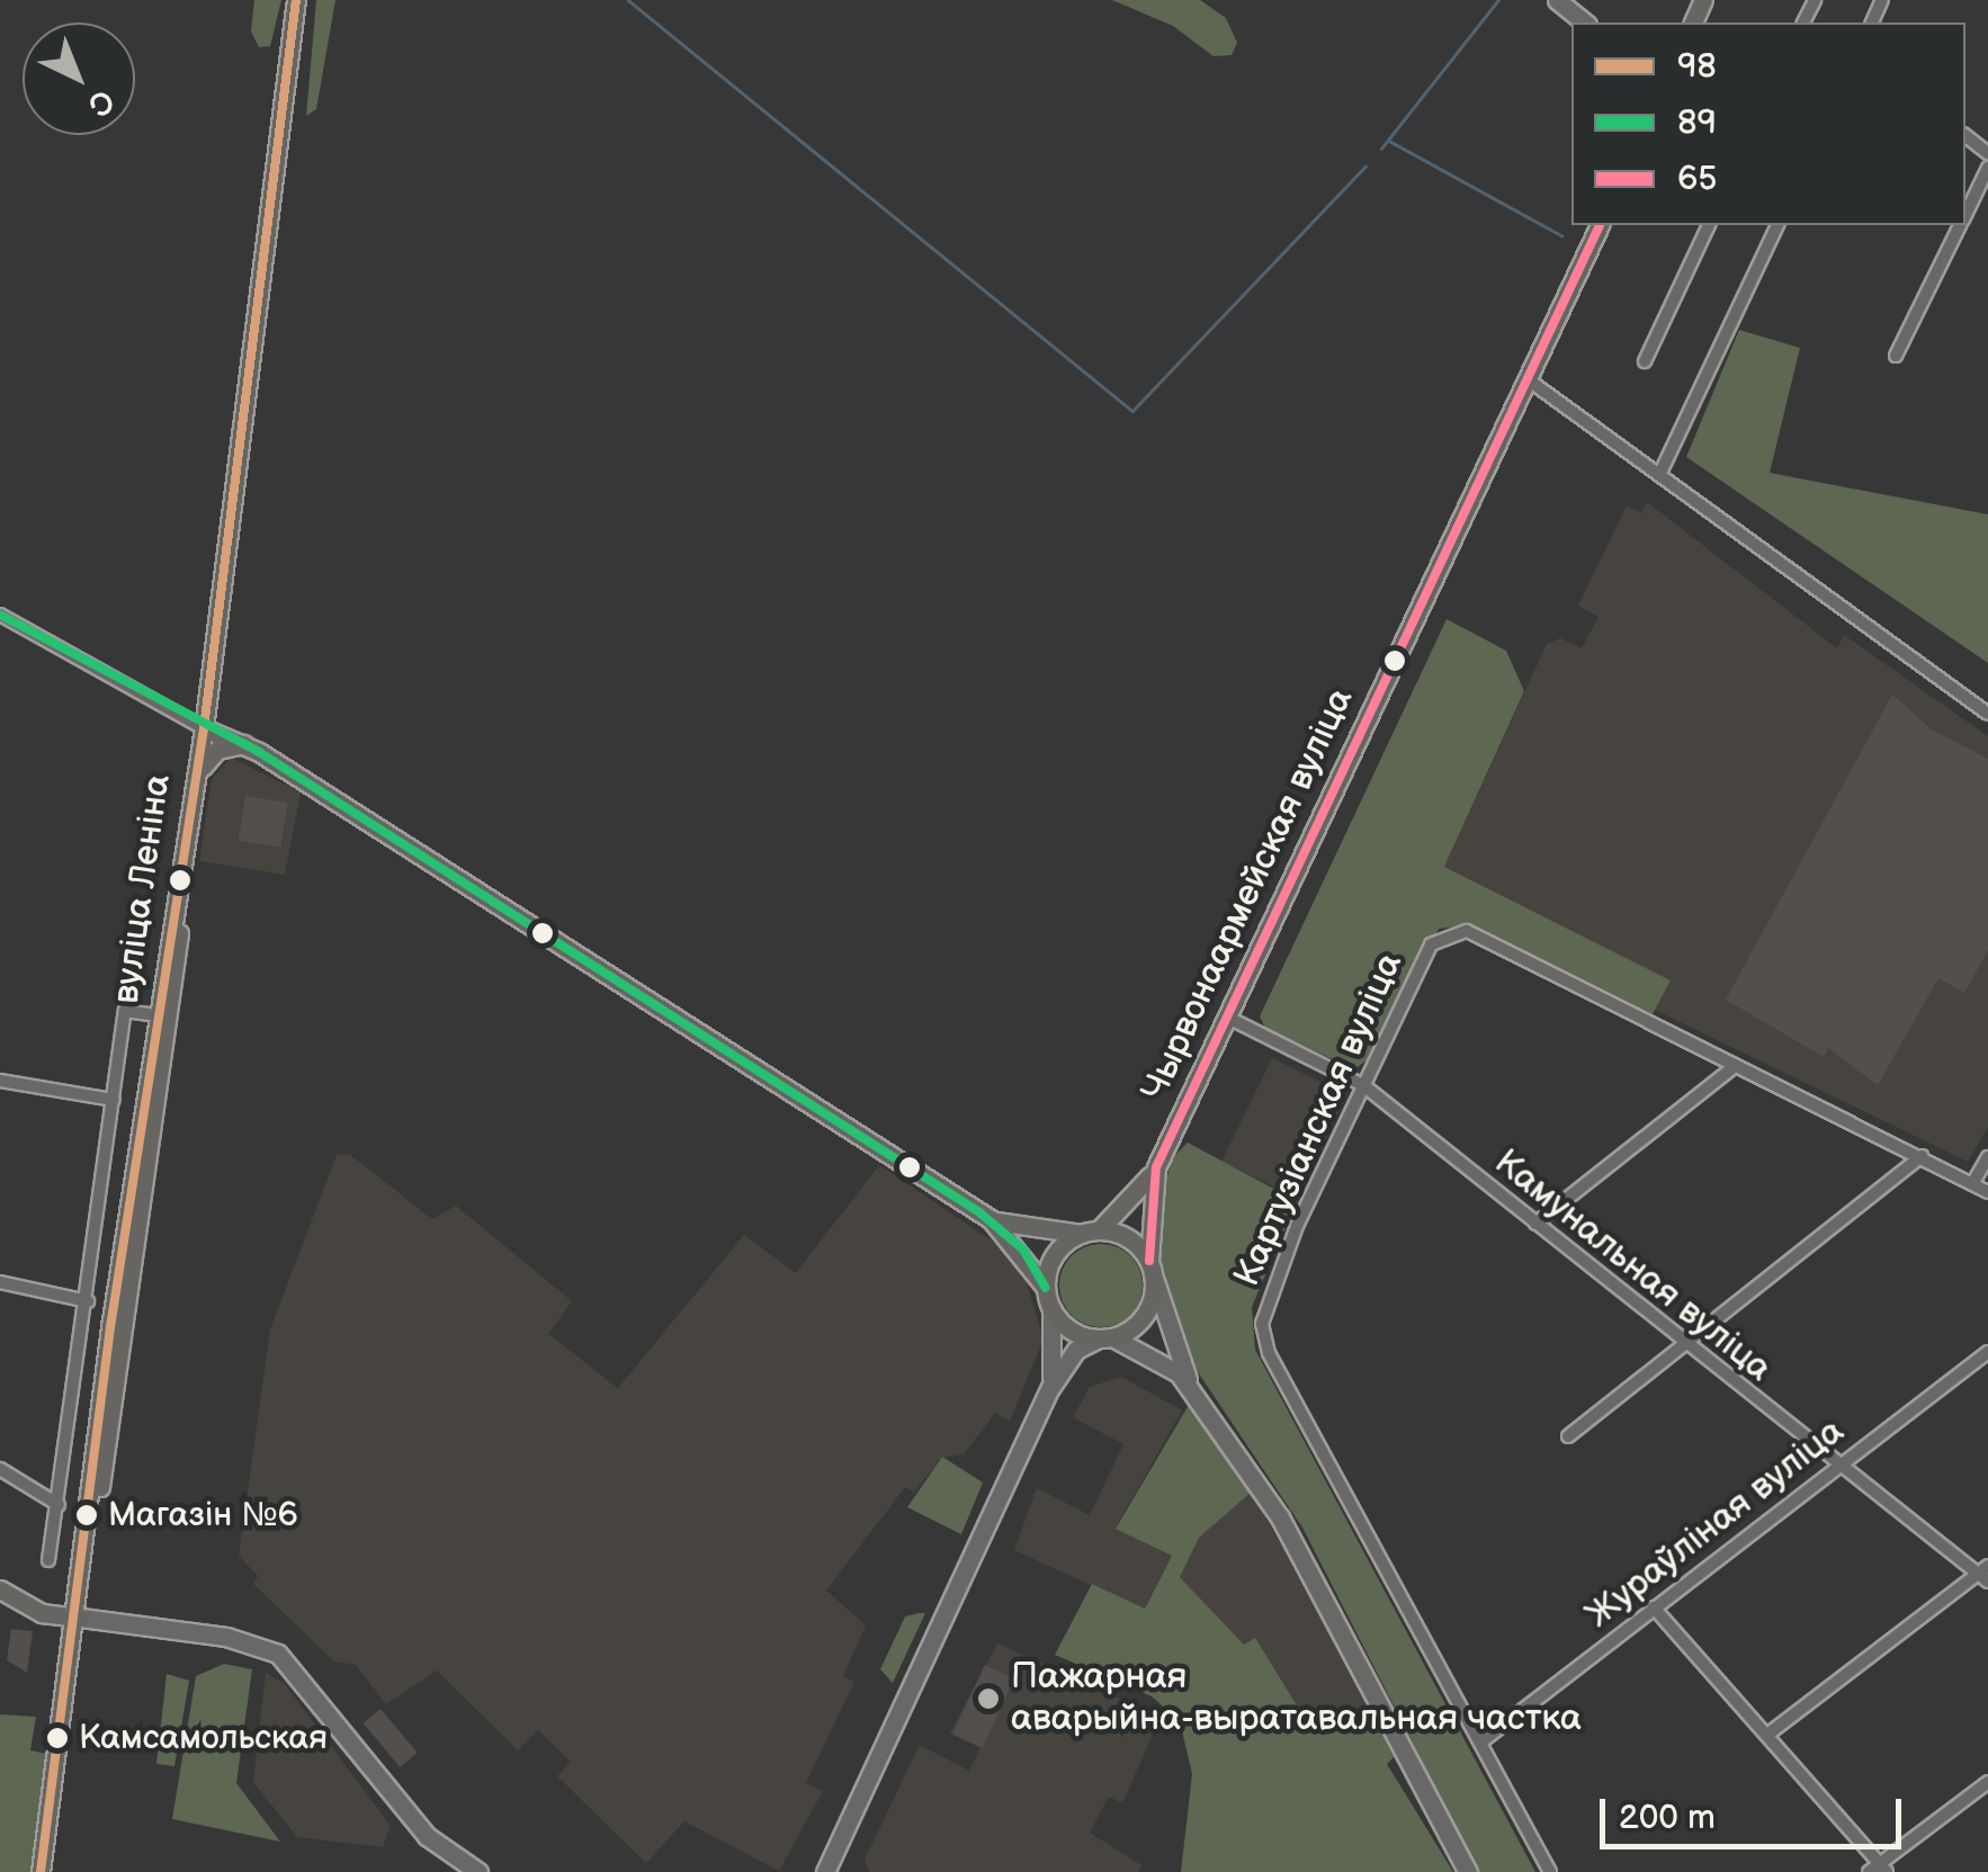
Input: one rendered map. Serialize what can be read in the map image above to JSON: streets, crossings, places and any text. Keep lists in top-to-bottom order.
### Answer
{
  "streets": {
    "main road": ["вуліца Леніна", "Чырвонаармейская вуліца"],
    "street": ["Картузіанская вуліца", "Камунальная вуліца", "Жураўліная вуліца"]
  },
  "crossings": [
    ["Чырвонаармейская вуліца", "Камунальная вуліца"],
    ["Картузіанская вуліца", "Камунальная вуліца"],
    ["Картузіанская вуліца", "Жураўліная вуліца"],
    ["Камунальная вуліца", "Жураўліная вуліца"]
  ],
  "places": ["Магазін №6", "Пажарная аварыйна-выратавальная частка", "Камсамольская"],
  "lines": ["transit line 98", "transit line 65", "transit line 89"],
  "legend": ["98", "89", "65"],
  "scale_bar": "200 m",
  "north": "bottom right"
}
